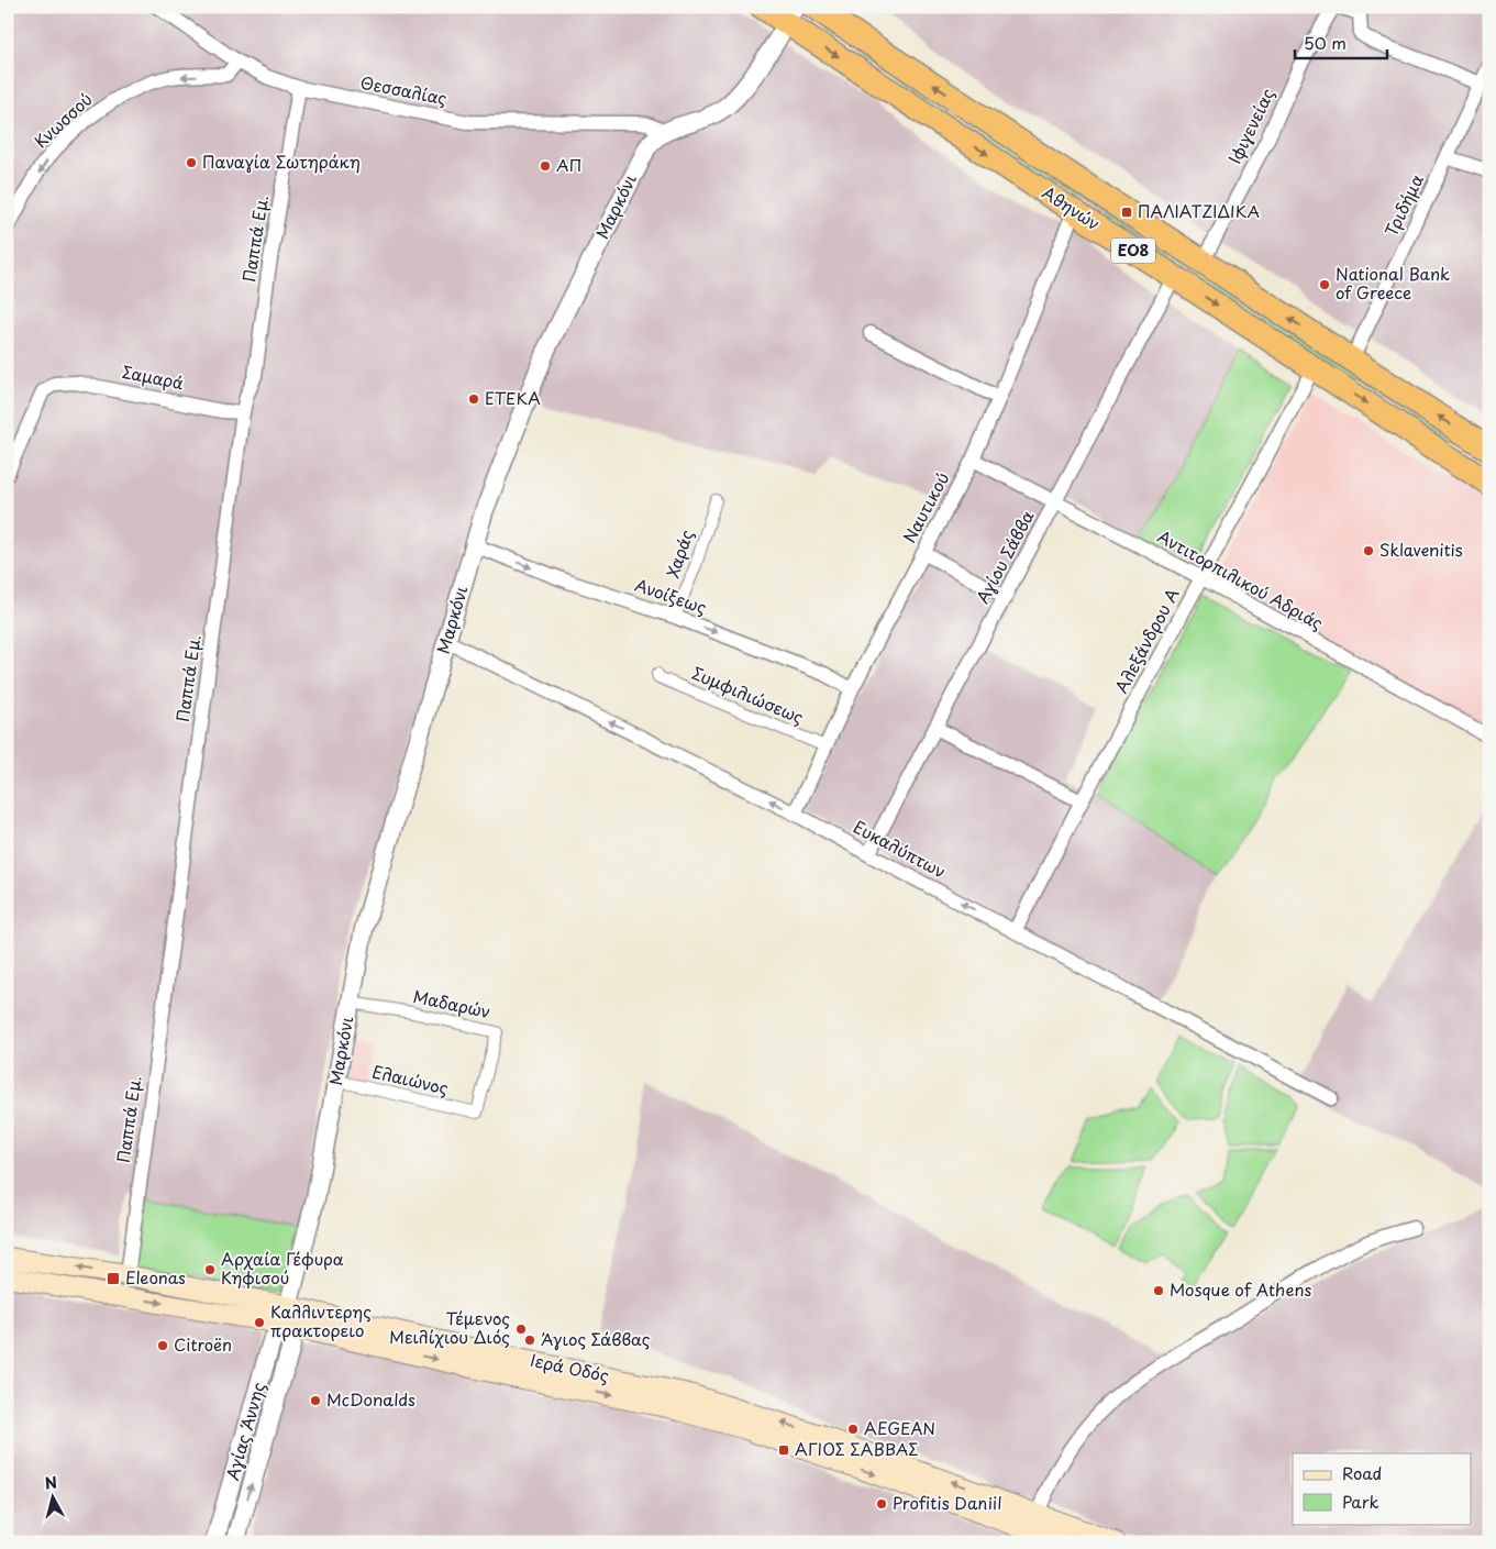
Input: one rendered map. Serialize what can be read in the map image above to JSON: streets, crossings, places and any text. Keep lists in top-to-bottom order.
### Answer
{
  "streets": {
    "highway": ["Αθηνών", "ΕΟ8"],
    "main road": ["Ιερά Οδός"],
    "street": [
      "Θεσσαλίας",
      "Κνωσσού",
      "Ιφιγενείας",
      "Τριδήμα",
      "Μαρκόνι",
      "Παππά Εμ.",
      "Σαμαρά",
      "Ναυτικού",
      "Χαράς",
      "Αγίου Σάββα",
      "Αντιτορπιλικού Αδριάς",
      "Ανοίξεως",
      "Αλεξάνδρου Α",
      "Συμφιλιώσεως",
      "Ευκαλύπτων",
      "Μαδαρών",
      "Ελαιώνος",
      "Αγίας Άννης"
    ]
  },
  "crossings": [
    ["Θεσσαλίας", "Κνωσσού"],
    ["Θεσσαλίας", "Μαρκόνι"],
    ["Θεσσαλίας", "Παππά Εμ."],
    ["Ιφιγενείας", "Αθηνών"],
    ["Τριδήμα", "Αθηνών"],
    ["Μαρκόνι", "Αθηνών"],
    ["Μαρκόνι", "Ανοίξεως"],
    ["Μαρκόνι", "Ευκαλύπτων"],
    ["Μαρκόνι", "Μαδαρών"],
    ["Μαρκόνι", "Ελαιώνος"],
    ["Μαρκόνι", "Ιερά Οδός"],
    ["Μαρκόνι", "Αγίας Άννης"],
    ["Αθηνών", "Ναυτικού"],
    ["Αθηνών", "Αγίου Σάββα"],
    ["Αθηνών", "Αλεξάνδρου Α"],
    ["Παππά Εμ.", "Σαμαρά"],
    ["Παππά Εμ.", "Ιερά Οδός"],
    ["Ναυτικού", "Αντιτορπιλικού Αδριάς"],
    ["Ναυτικού", "Ανοίξεως"],
    ["Ναυτικού", "Συμφιλιώσεως"],
    ["Ναυτικού", "Ευκαλύπτων"],
    ["Χαράς", "Ανοίξεως"],
    ["Αγίου Σάββα", "Αντιτορπιλικού Αδριάς"],
    ["Αγίου Σάββα", "Ευκαλύπτων"],
    ["Αντιτορπιλικού Αδριάς", "Αλεξάνδρου Α"],
    ["Αλεξάνδρου Α", "Ευκαλύπτων"],
    ["Μαδαρών", "Ελαιώνος"],
    ["Ιερά Οδός", "Αγίας Άννης"]
  ],
  "one_way": ["Κνωσσού", "Ανοίξεως", "Ευκαλύπτων"],
  "places": {
    "other": [
      "Παναγία Σωτηράκη",
      "ΑΠ",
      "National Bank of Greece",
      "ΕΤΕΚΑ",
      "Sklavenitis",
      "Αρχαία Γέφυρα Κηφισού",
      "Mosque of Athens",
      "Καλλιντερης πρακτορειο",
      "Τέμενος Μειλίχιου Διός",
      "Άγιος Σάββας",
      "Citroën",
      "McDonalds",
      "AEGEAN",
      "Profitis Daniil"
    ],
    "transit": ["ΠΑΛΙΑΤΖΙΔΙΚΑ", "Eleonas", "ΑΓΙΟΣ ΣΑΒΒΑΣ"]
  },
  "legend": ["Road", "Park"],
  "scale_bar": "50 m",
  "north": "top"
}
